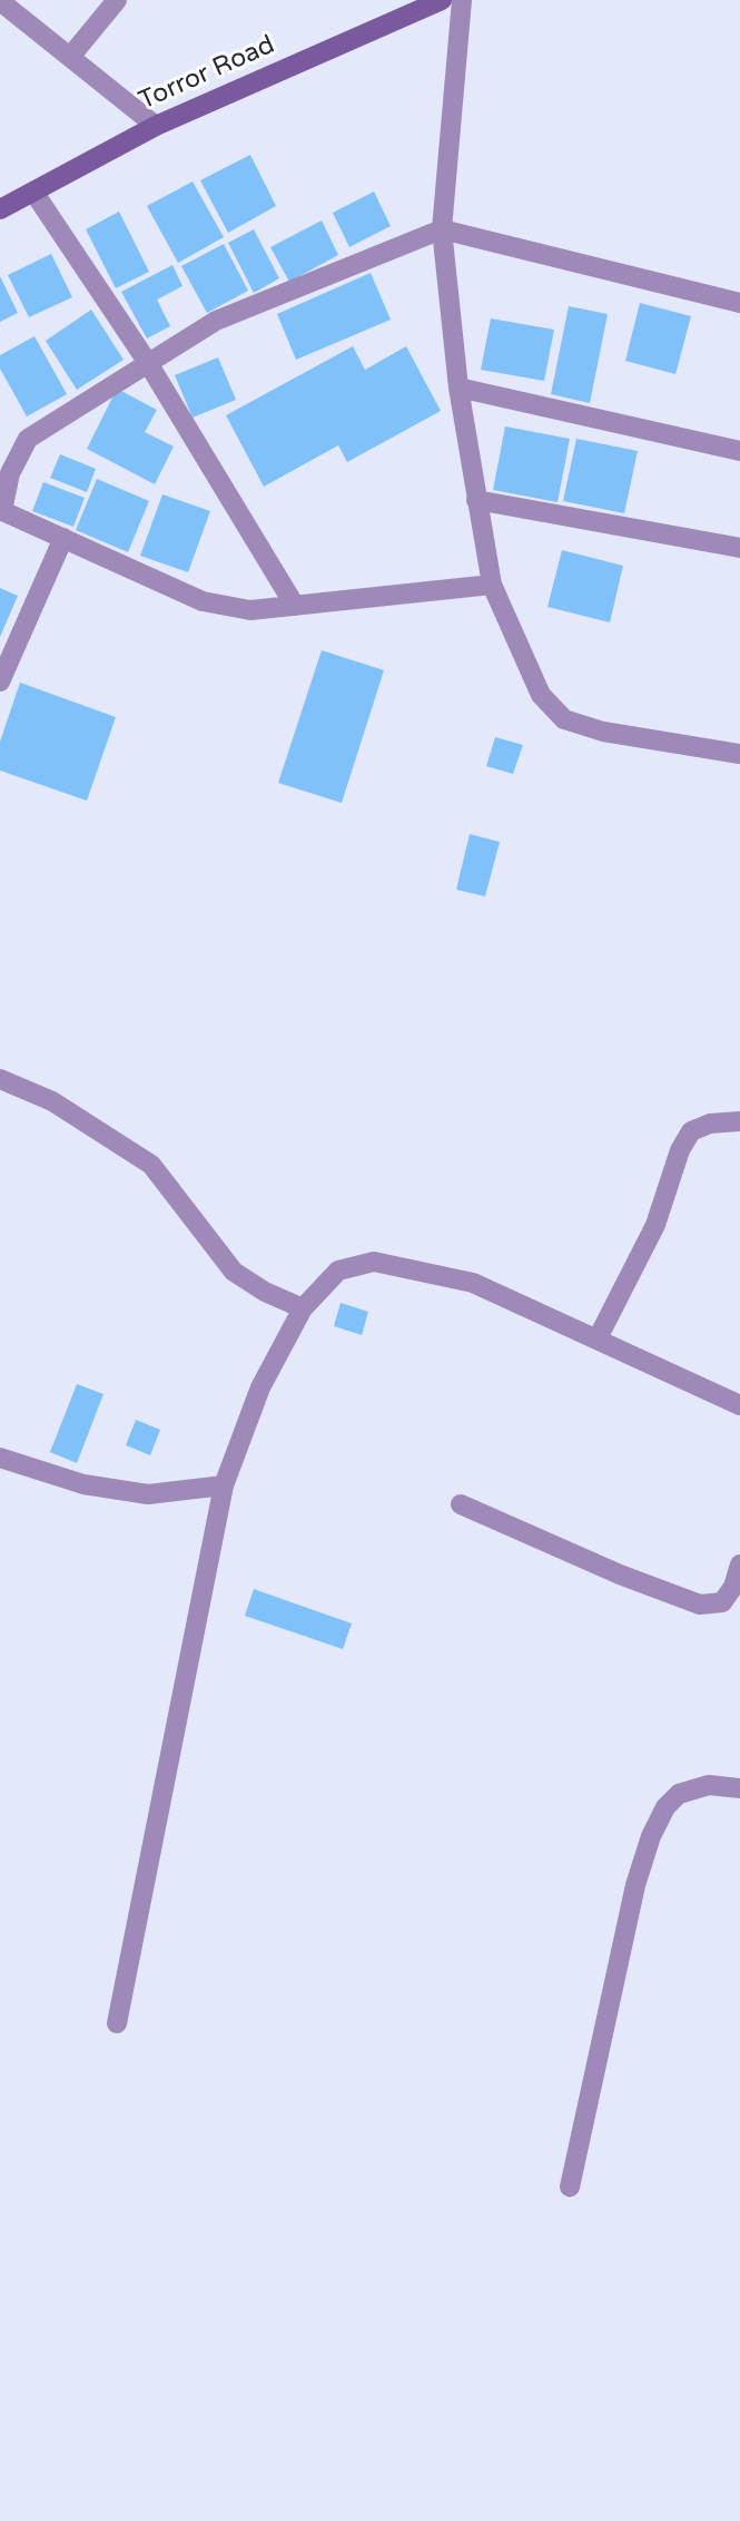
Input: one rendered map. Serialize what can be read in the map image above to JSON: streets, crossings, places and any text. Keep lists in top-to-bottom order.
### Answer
{
  "streets": {
    "street": ["Torror Road"]
  }
}
